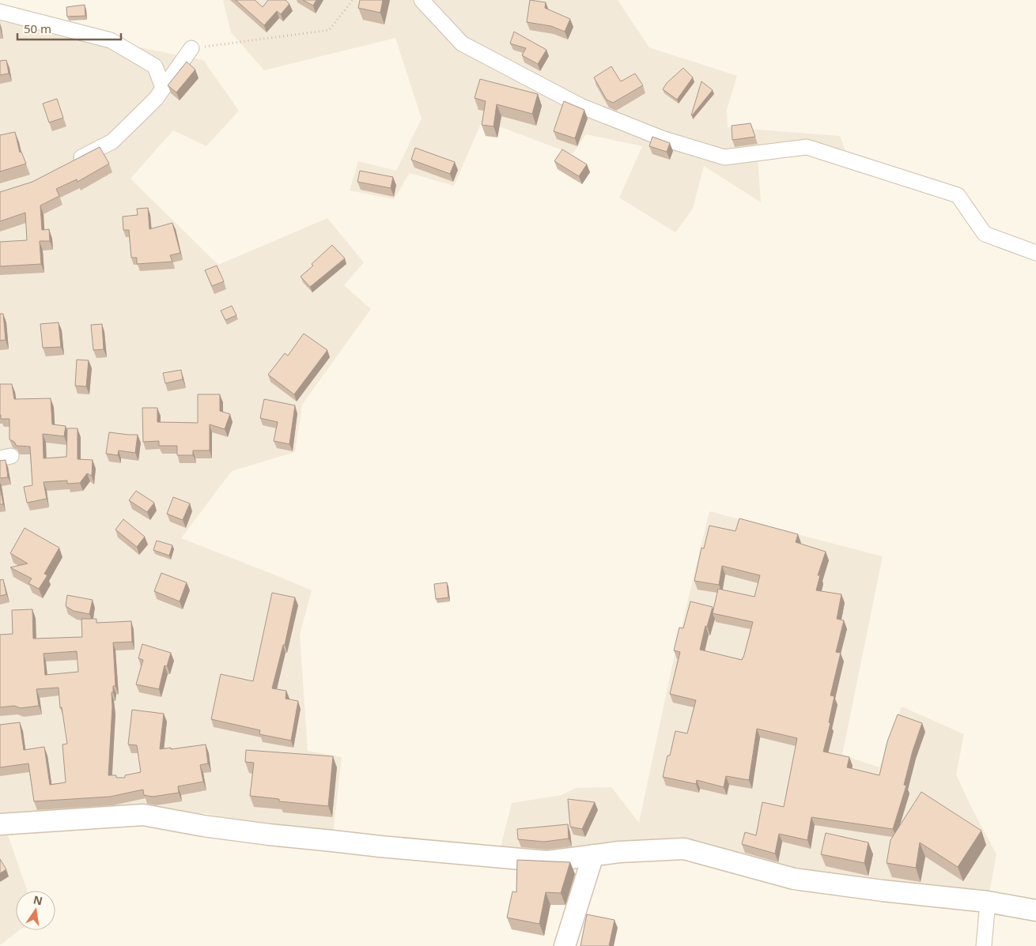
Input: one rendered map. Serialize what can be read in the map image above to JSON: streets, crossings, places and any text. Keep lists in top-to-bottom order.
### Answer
{
  "scale_bar": "50 m",
  "north": "top"
}
